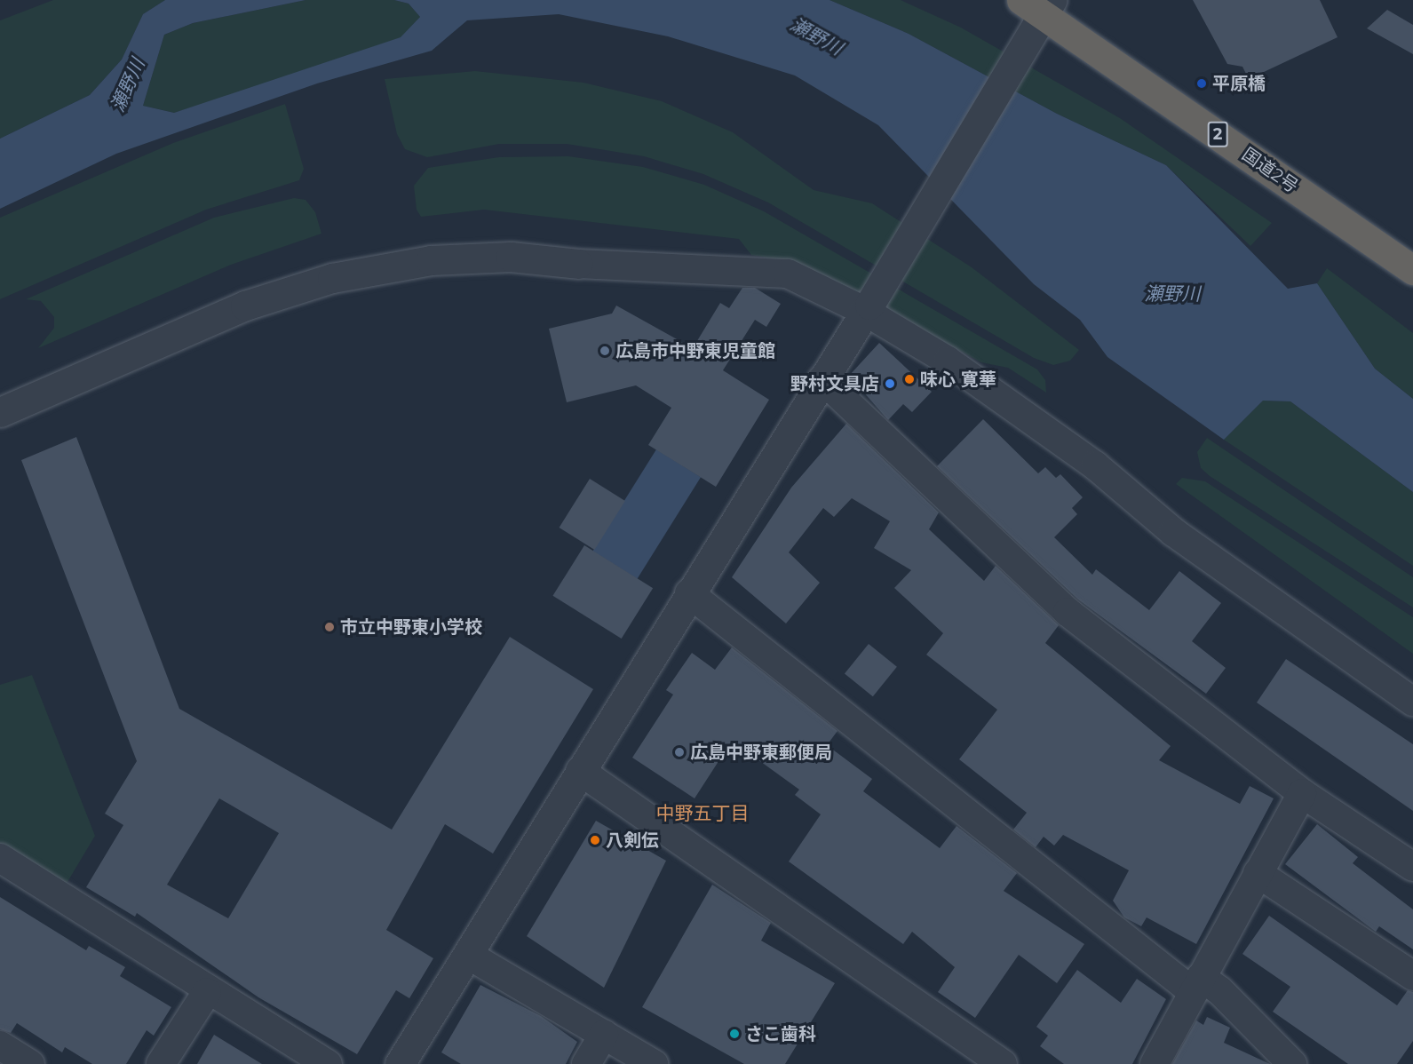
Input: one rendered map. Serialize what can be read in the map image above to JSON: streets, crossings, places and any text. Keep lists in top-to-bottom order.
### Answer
{
  "streets": {
    "highway": ["2", "国道2号"]
  },
  "districts": ["中野五丁目"],
  "water": ["瀬野川"],
  "places": [
    "平原橋",
    "広島市中野東児童館",
    "味心 寛華",
    "野村文具店",
    "市立中野東小学校",
    "広島中野東郵便局",
    "八剣伝",
    "さこ歯科"
  ]
}
